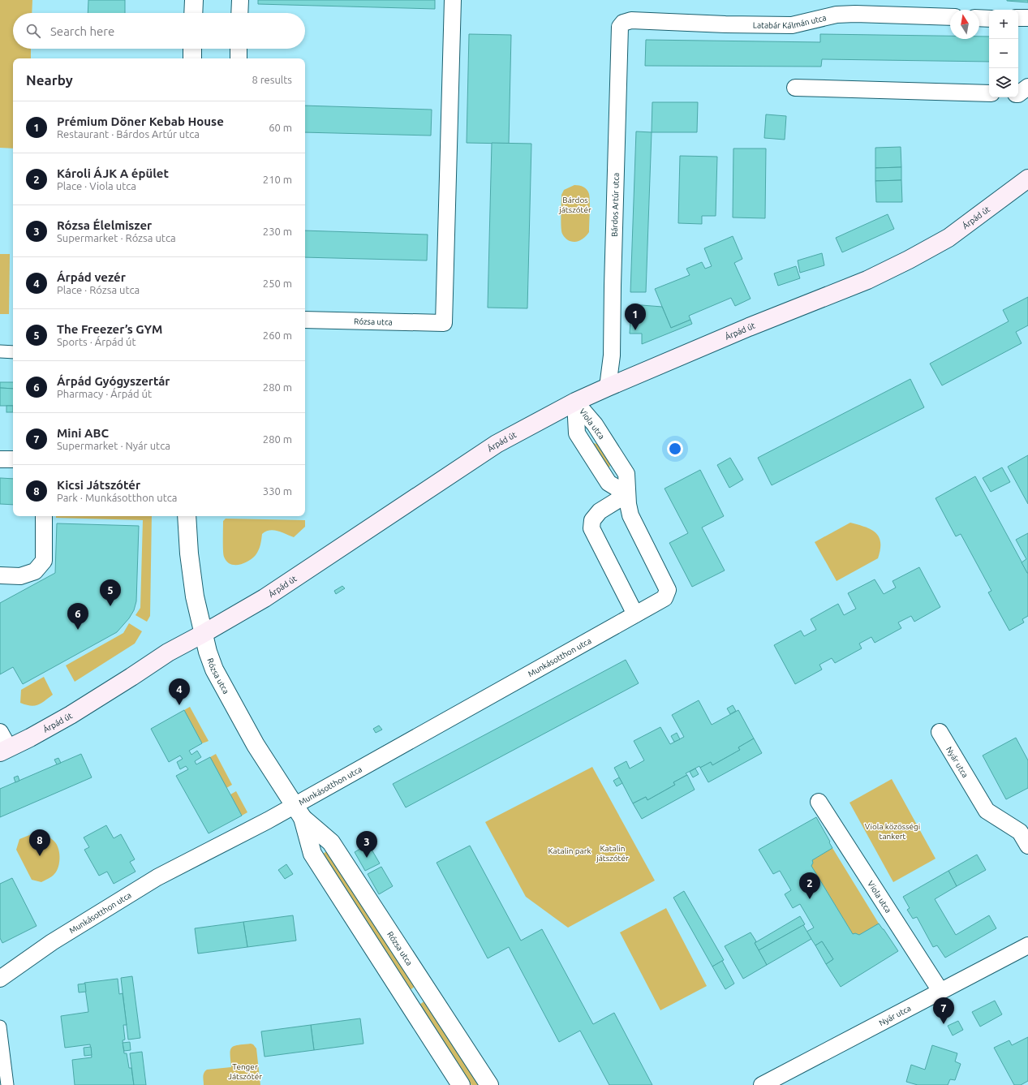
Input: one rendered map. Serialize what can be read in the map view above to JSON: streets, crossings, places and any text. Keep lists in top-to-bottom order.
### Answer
{
  "streets": {
    "main road": ["Árpád út"],
    "street": [
      "Latabár Kálmán utca",
      "Bárdos Artúr utca",
      "Rózsa utca",
      "Viola utca",
      "Munkásotthon utca",
      "Nyár utca"
    ]
  },
  "crossings": [
    ["Latabár Kálmán utca", "Bárdos Artúr utca"],
    ["Bárdos Artúr utca", "Árpád út"],
    ["Árpád út", "Rózsa utca"],
    ["Árpád út", "Viola utca"],
    ["Rózsa utca", "Munkásotthon utca"],
    ["Viola utca", "Munkásotthon utca"],
    ["Viola utca", "Nyár utca"]
  ],
  "parks": [
    "Bárdos játszótér",
    "Viola közösségi tankert",
    "Katalin játszótér",
    "Katalin park",
    "Tenger Játszótér"
  ],
  "north": "top",
  "page": {
    "map_buttons": ["+", "−"],
    "search": "Search here",
    "heading": ["Nearby", "8 results"],
    "list": [
      {
        "mark": "1",
        "name": "Prémium Döner Kebab House",
        "note": "Restaurant · Bárdos Artúr utca",
        "value": "60 m"
      },
      {
        "mark": "2",
        "name": "Károli ÁJK A épület",
        "note": "Place · Viola utca",
        "value": "210 m"
      },
      {
        "mark": "3",
        "name": "Rózsa Élelmiszer",
        "note": "Supermarket · Rózsa utca",
        "value": "230 m"
      },
      {
        "mark": "4",
        "name": "Árpád vezér",
        "note": "Place · Rózsa utca",
        "value": "250 m"
      },
      {
        "mark": "5",
        "name": "The Freezer’s GYM",
        "note": "Sports · Árpád út",
        "value": "260 m"
      },
      {
        "mark": "6",
        "name": "Árpád Gyógyszertár",
        "note": "Pharmacy · Árpád út",
        "value": "280 m"
      },
      {
        "mark": "7",
        "name": "Mini ABC",
        "note": "Supermarket · Nyár utca",
        "value": "280 m"
      },
      {
        "mark": "8",
        "name": "Kicsi Játszótér",
        "note": "Park · Munkásotthon utca",
        "value": "330 m"
      }
    ],
    "pins": [
      "1",
      "5",
      "6",
      "4",
      "8",
      "3",
      "2",
      "7"
    ]
  }
}
